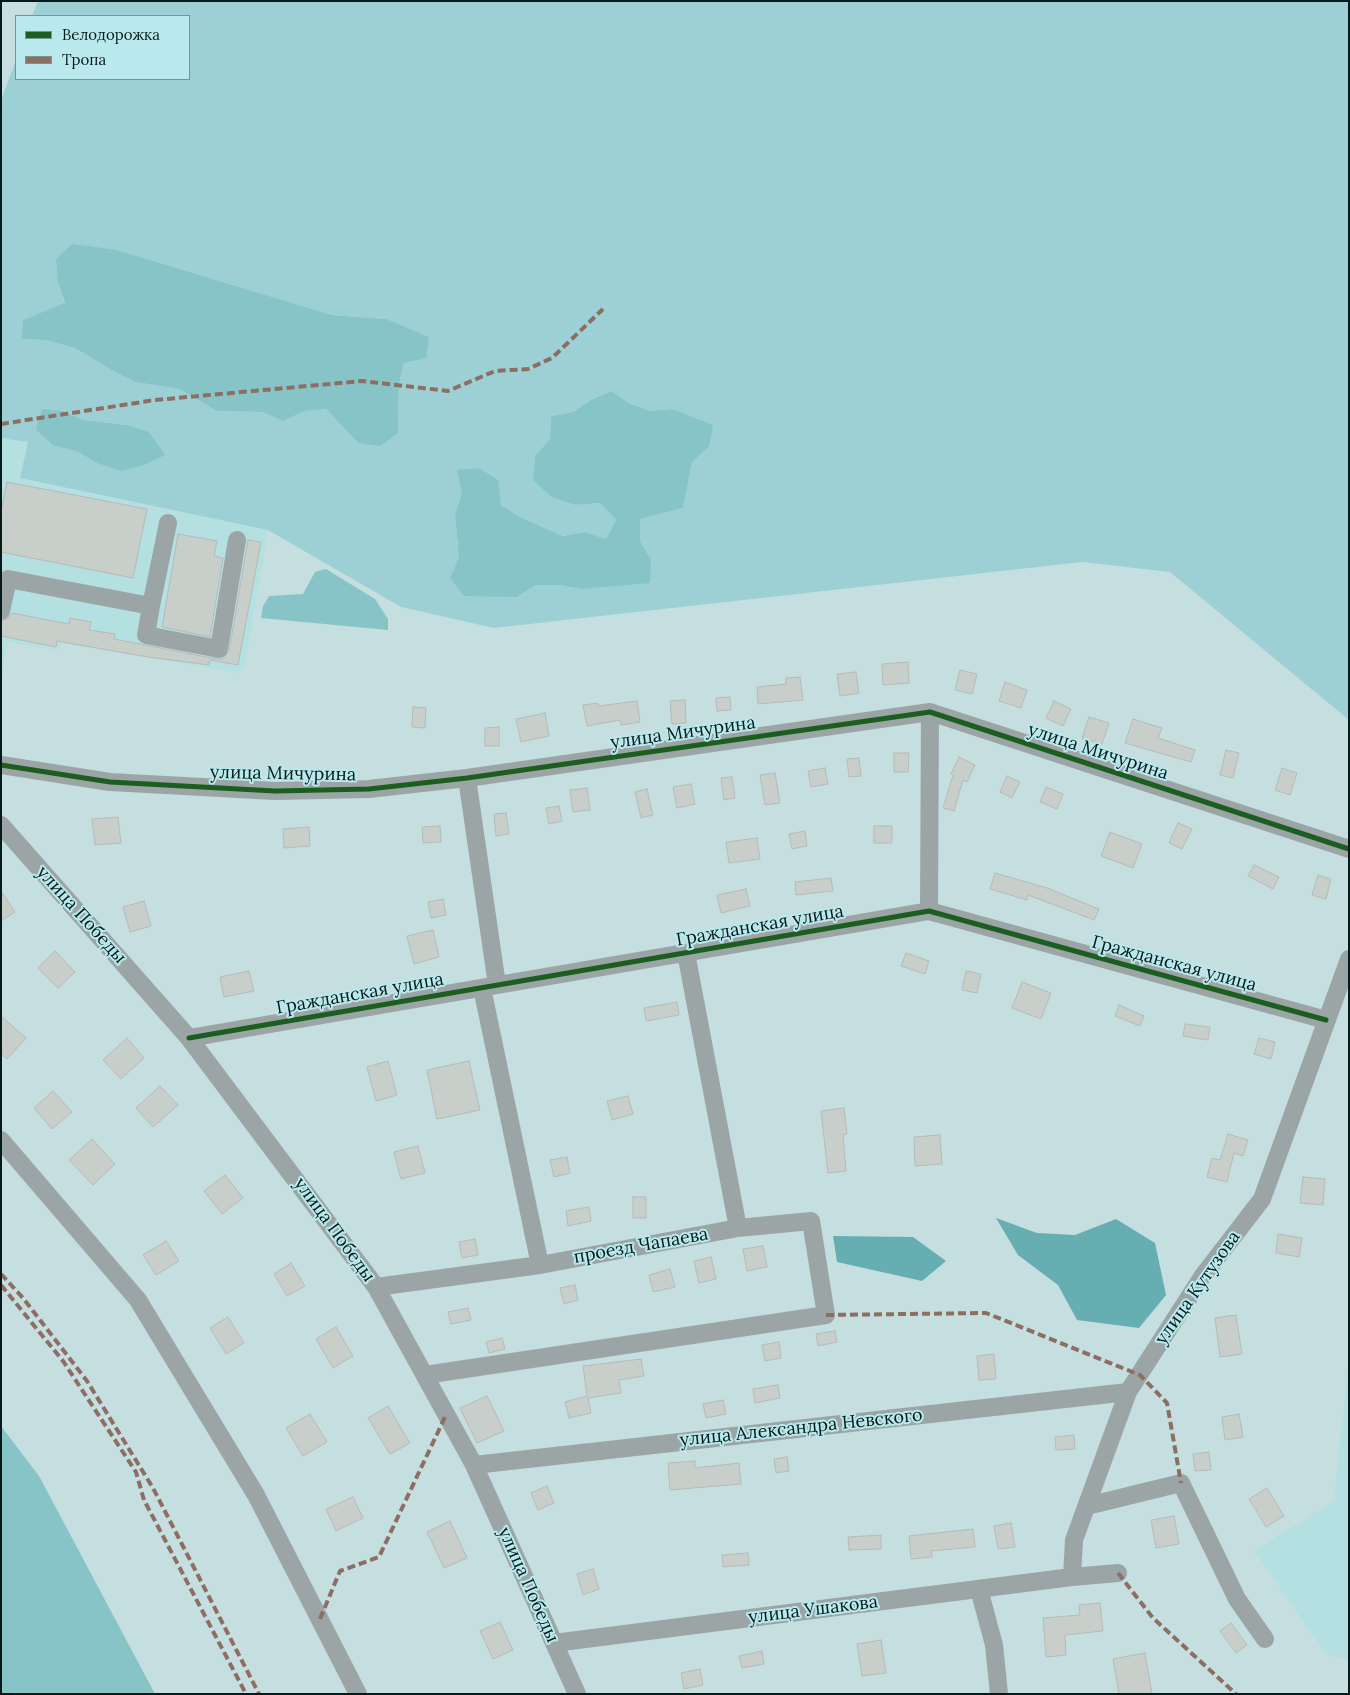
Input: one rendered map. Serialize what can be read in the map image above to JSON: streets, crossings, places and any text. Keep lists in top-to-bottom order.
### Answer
{
  "streets": {
    "street": [
      "улица Мичурина",
      "улица Победы",
      "Гражданская улица",
      "проезд Чапаева",
      "улица Кутузова",
      "улица Александра Невского",
      "улица Ушакова"
    ]
  },
  "crossings": [
    ["улица Победы", "Гражданская улица"],
    ["улица Победы", "проезд Чапаева"],
    ["улица Победы", "улица Александра Невского"],
    ["улица Победы", "улица Ушакова"],
    ["Гражданская улица", "улица Кутузова"],
    ["улица Кутузова", "улица Александра Невского"],
    ["улица Кутузова", "улица Ушакова"]
  ],
  "legend": ["Велодорожка", "Тропа"]
}
